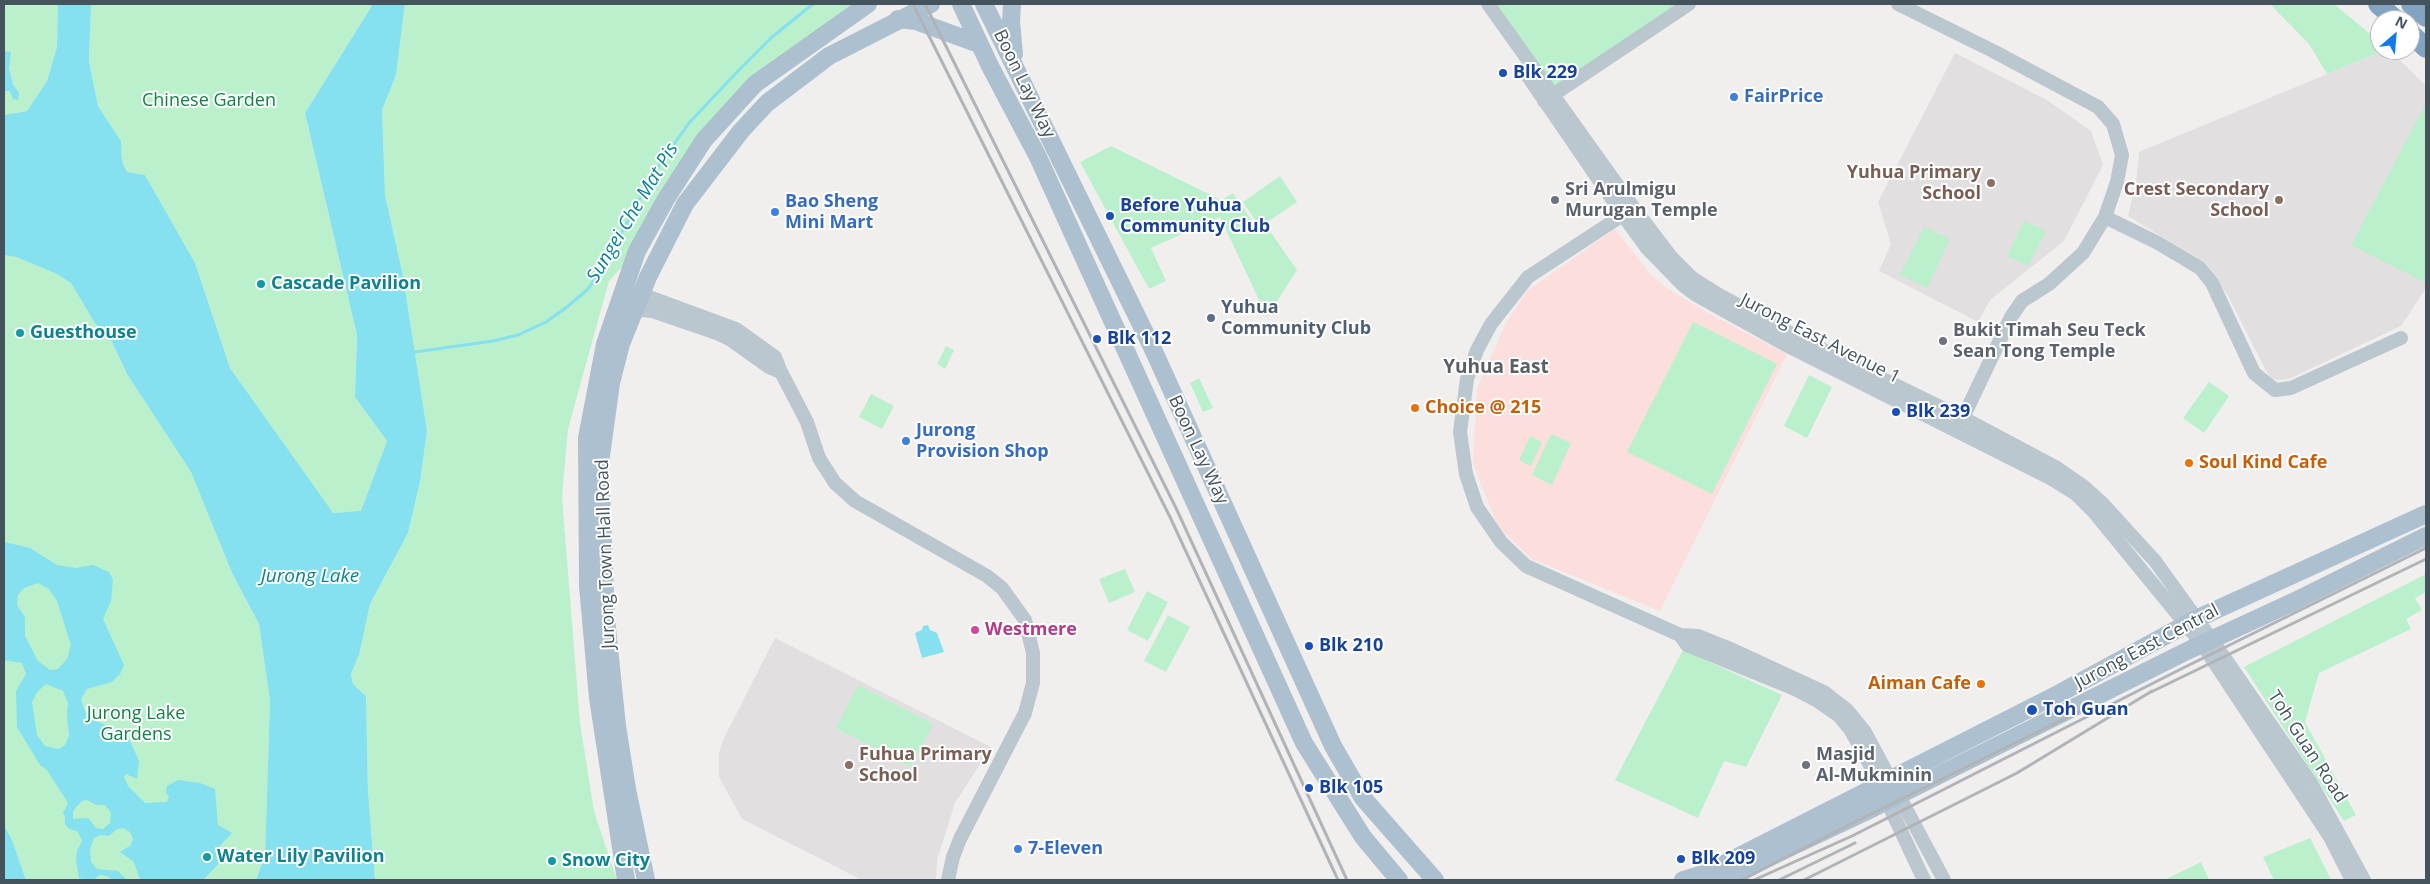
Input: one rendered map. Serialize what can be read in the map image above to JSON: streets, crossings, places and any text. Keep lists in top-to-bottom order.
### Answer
{
  "streets": {
    "main road": ["Boon Lay Way", "Jurong Town Hall Road", "Jurong East Central"],
    "street": ["Jurong East Avenue 1", "Toh Guan Road"]
  },
  "crossings": [
    ["Jurong East Avenue 1", "Jurong East Central"],
    ["Jurong East Avenue 1", "Toh Guan Road"],
    ["Jurong East Central", "Toh Guan Road"]
  ],
  "districts": ["Yuhua East"],
  "water": ["Sungei Che Mat Pis", "Jurong Lake"],
  "parks": ["Chinese Garden", "Jurong Lake Gardens"],
  "places": [
    "Blk 229",
    "FairPrice",
    "Yuhua Primary School",
    "Sri Arulmigu Murugan Temple",
    "Crest Secondary School",
    "Bao Sheng Mini Mart",
    "Before Yuhua Community Club",
    "Cascade Pavilion",
    "Yuhua Community Club",
    "Guesthouse",
    "Blk 112",
    "Bukit Timah Seu Teck Sean Tong Temple",
    "Choice @ 215",
    "Blk 239",
    "Jurong Provision Shop",
    "Soul Kind Cafe",
    "Westmere",
    "Blk 210",
    "Aiman Cafe",
    "Toh Guan",
    "Fuhua Primary School",
    "Masjid Al-Mukminin",
    "Blk 105",
    "7-Eleven",
    "Water Lily Pavilion",
    "Blk 209",
    "Snow City"
  ],
  "north": "top right"
}
